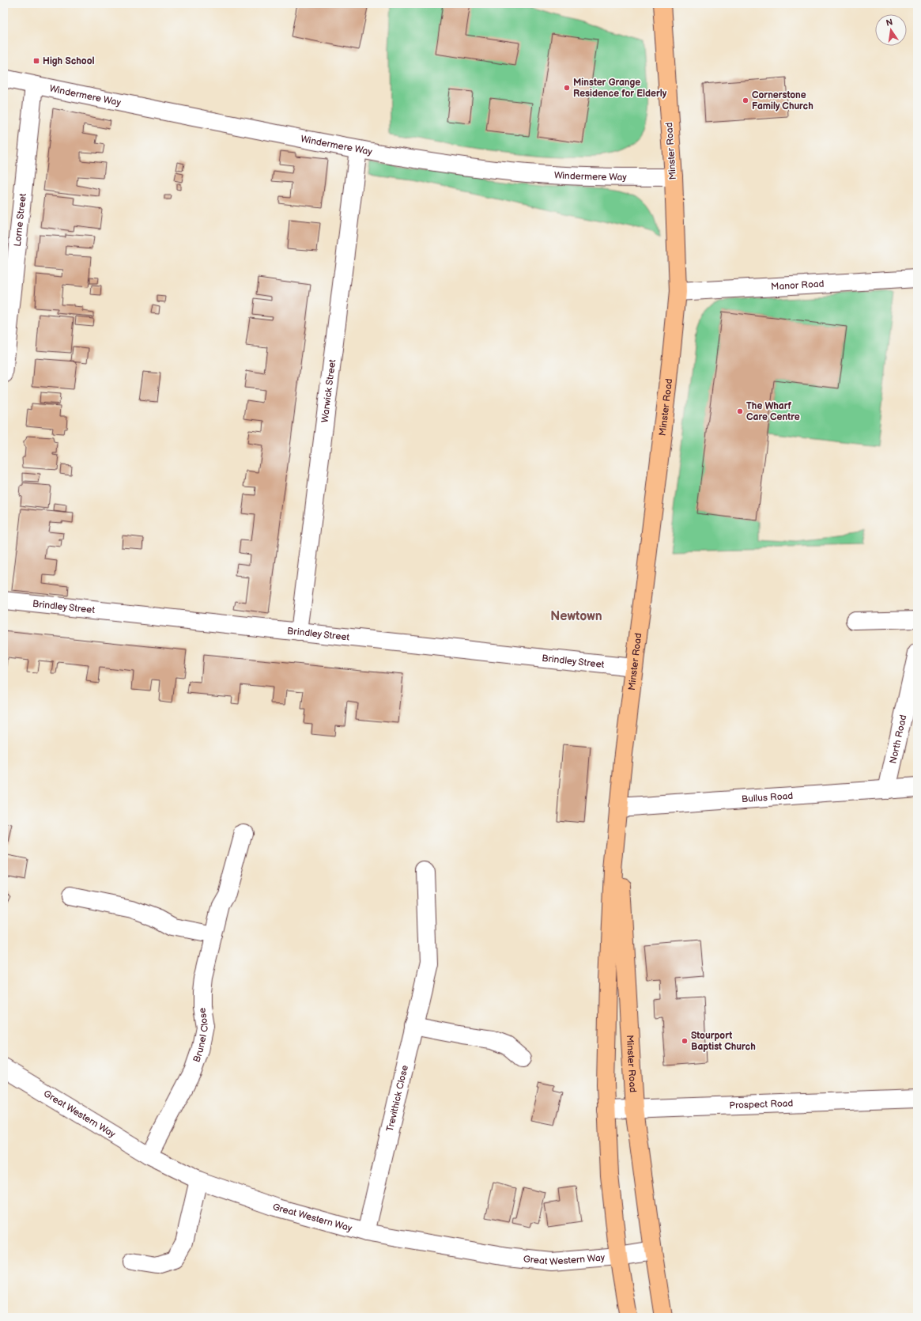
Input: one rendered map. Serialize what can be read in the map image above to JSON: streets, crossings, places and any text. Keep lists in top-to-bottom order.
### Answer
{
  "streets": {
    "main road": ["Minster Road"],
    "street": [
      "Windermere Way",
      "Lorne Street",
      "Manor Road",
      "Warwick Street",
      "Brindley Street",
      "North Road",
      "Bullus Road",
      "Brunel Close",
      "Trevithick Close",
      "Prospect Road",
      "Great Western Way"
    ]
  },
  "crossings": [
    ["Windermere Way", "Minster Road"],
    ["Windermere Way", "Lorne Street"],
    ["Windermere Way", "Warwick Street"],
    ["Minster Road", "Manor Road"],
    ["Minster Road", "Brindley Street"],
    ["Minster Road", "Bullus Road"],
    ["Minster Road", "Prospect Road"],
    ["Minster Road", "Great Western Way"],
    ["Warwick Street", "Brindley Street"],
    ["North Road", "Bullus Road"],
    ["Brunel Close", "Great Western Way"],
    ["Trevithick Close", "Great Western Way"]
  ],
  "districts": ["Newtown"],
  "places": {
    "transit": ["High School"],
    "other": [
      "Minster Grange Residence for Elderly",
      "Cornerstone Family Church",
      "The Wharf Care Centre",
      "Stourport Baptist Church"
    ]
  },
  "north": "top"
}
